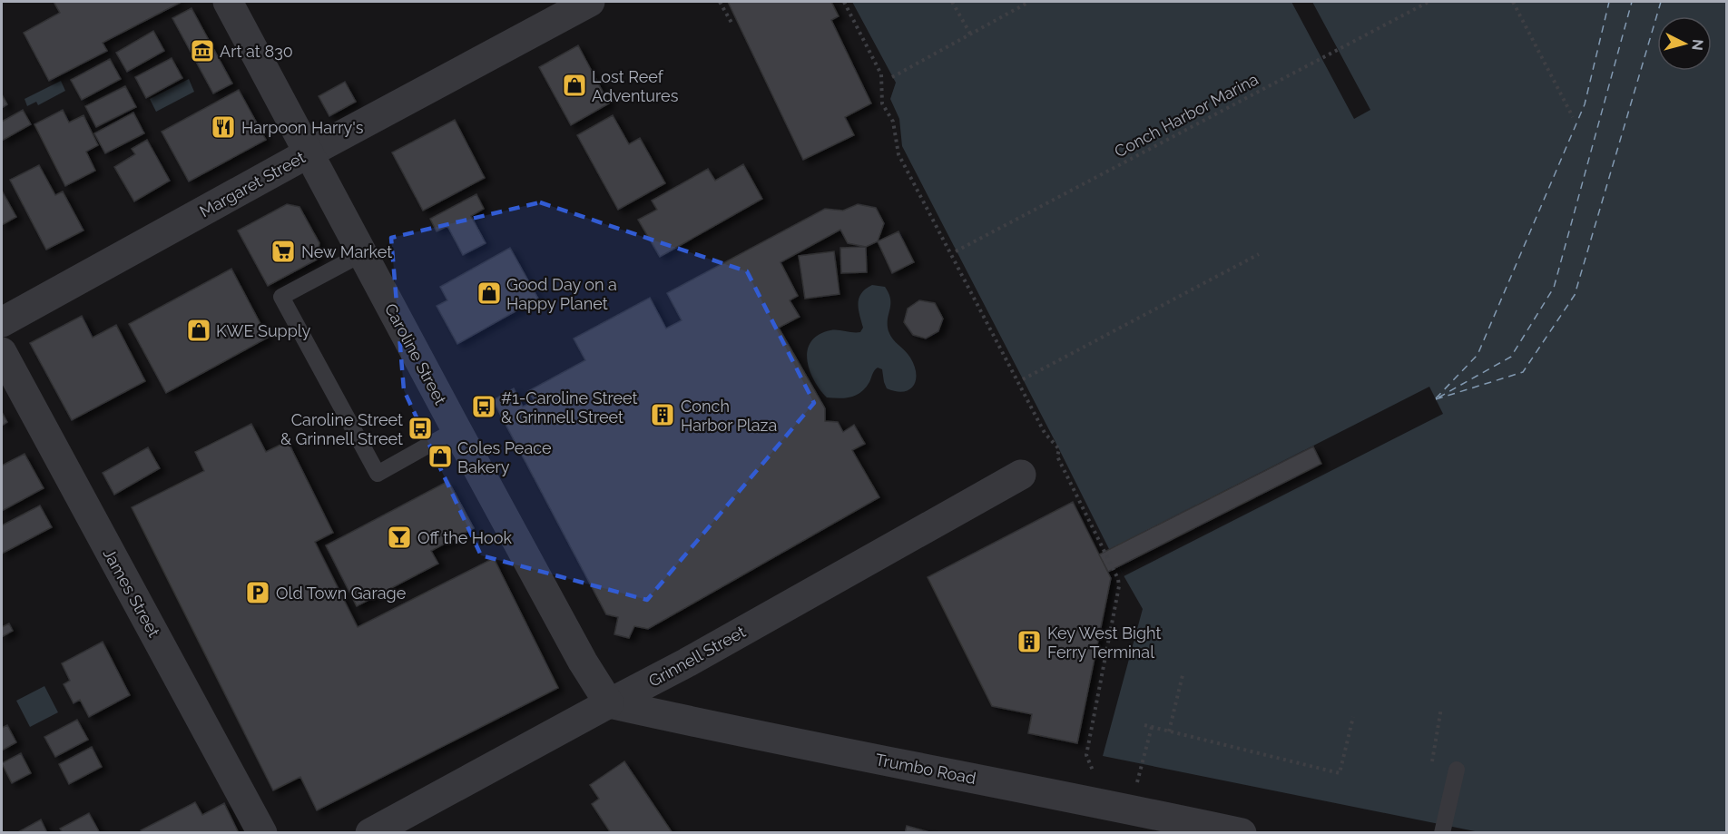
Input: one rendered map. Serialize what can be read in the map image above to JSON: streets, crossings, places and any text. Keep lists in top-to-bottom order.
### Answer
{
  "streets": {
    "street": [
      "Margaret Street",
      "Caroline Street",
      "James Street",
      "Grinnell Street",
      "Trumbo Road"
    ],
    "path": ["Conch Harbor Marina"]
  },
  "crossings": [
    ["Margaret Street", "Caroline Street"],
    ["Caroline Street", "Grinnell Street"],
    ["Caroline Street", "Trumbo Road"],
    ["Grinnell Street", "Trumbo Road"]
  ],
  "places": {
    "museum": ["Art at 830"],
    "shop": [
      "Lost Reef Adventures",
      "Good Day on a Happy Planet",
      "KWE Supply",
      "Coles Peace Bakery"
    ],
    "restaurant": ["Harpoon Harry's"],
    "supermarket": ["New Market"],
    "bus stop": ["#1-Caroline Street & Grinnell Street", "Caroline Street & Grinnell Street"],
    "building": ["Conch Harbor Plaza", "Key West Bight Ferry Terminal"],
    "bar": ["Off the Hook"],
    "parking": ["Old Town Garage"]
  },
  "north": "right"
}
